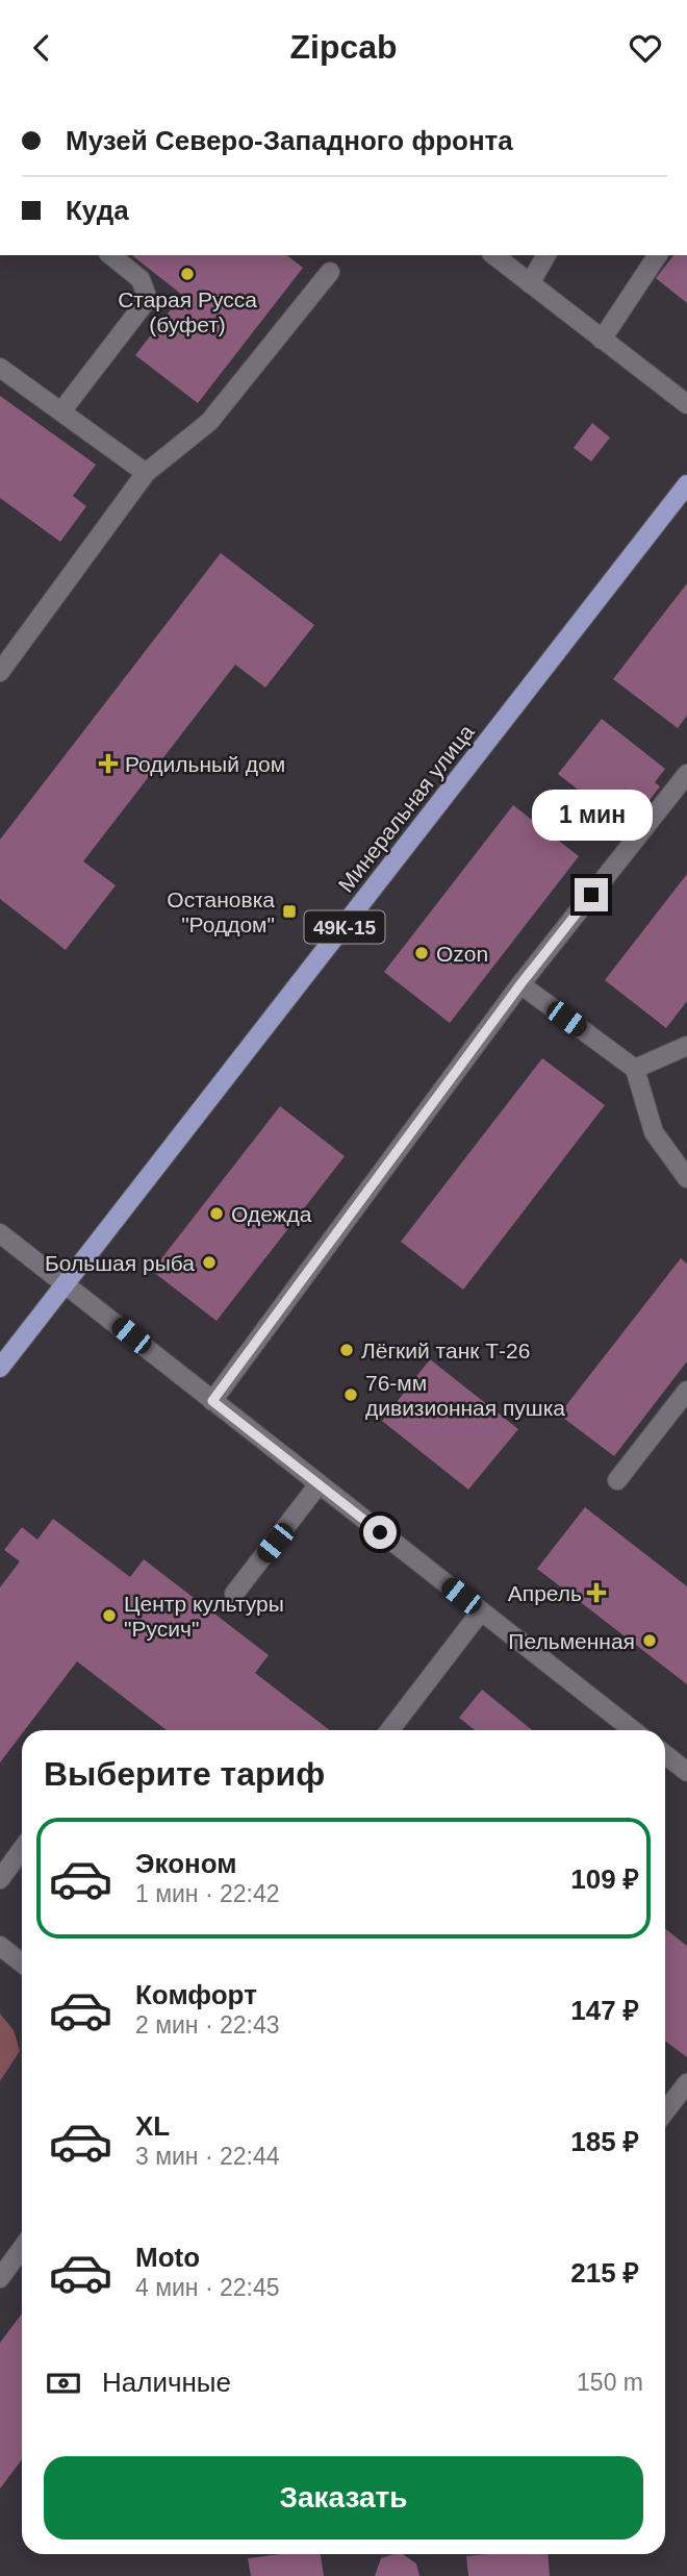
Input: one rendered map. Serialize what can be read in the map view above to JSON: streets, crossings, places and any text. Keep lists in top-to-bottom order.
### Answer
{
  "streets": {
    "main road": ["Минеральная улица", "49К-15"]
  },
  "places": {
    "other": [
      "Старая Русса (буфет)",
      "Ozon",
      "Одежда",
      "Большая рыба",
      "Лёгкий танк Т-26",
      "76-мм дивизионная пушка",
      "Центр культуры \"Русич\"",
      "Пельменная"
    ],
    "health": ["Родильный дом", "Апрель"],
    "transit": ["Остановка \"Роддом\""]
  },
  "page": {
    "header": "Zipcab",
    "banner": ["Музей Северо-Западного фронта", "Куда"],
    "bubble": "1 мин",
    "heading": "Выберите тариф",
    "list": [
      {
        "name": "Эконом",
        "note": "1 мин · 22:42",
        "value": "109 ₽"
      },
      {
        "name": "Комфорт",
        "note": "2 мин · 22:43",
        "value": "147 ₽"
      },
      {
        "name": "XL",
        "note": "3 мин · 22:44",
        "value": "185 ₽"
      },
      {
        "name": "Moto",
        "note": "4 мин · 22:45",
        "value": "215 ₽"
      }
    ],
    "pay": ["Наличные", "150 m"],
    "buttons": "Заказать"
  }
}
